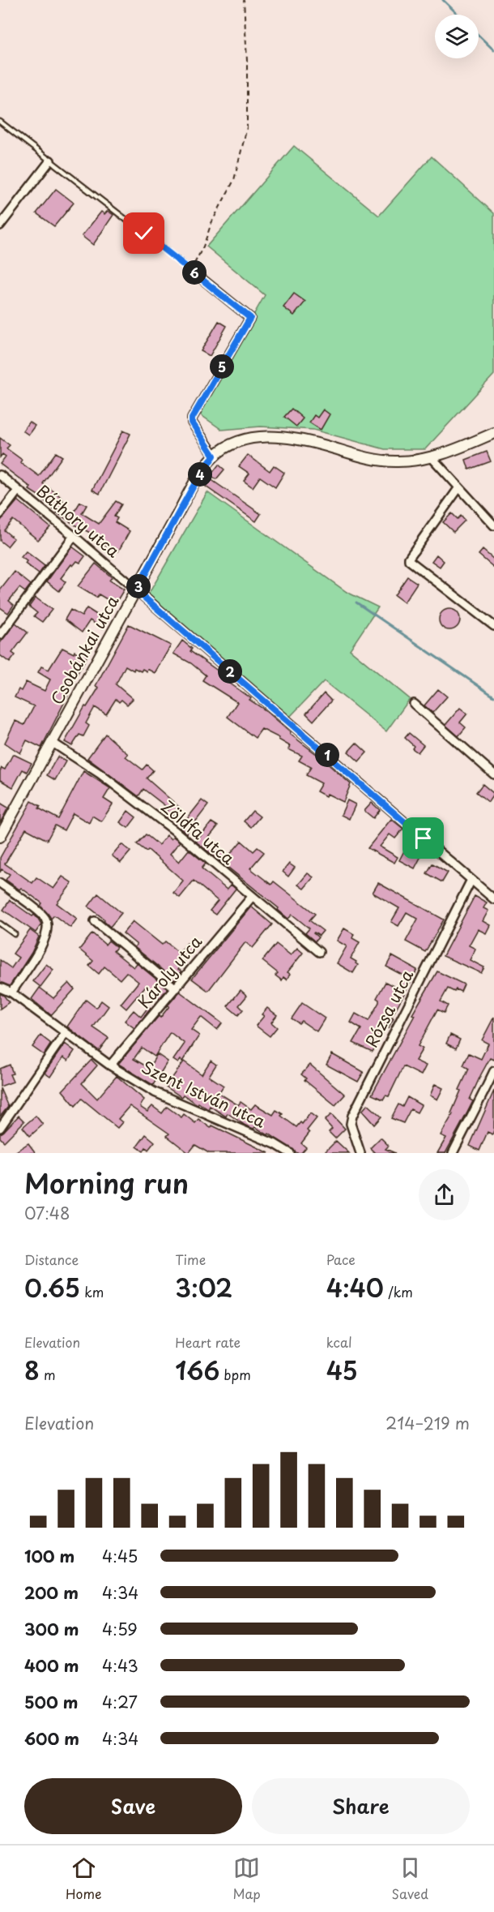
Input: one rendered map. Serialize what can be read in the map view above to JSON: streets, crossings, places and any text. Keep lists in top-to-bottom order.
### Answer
{
  "streets": {
    "main road": ["Csobánkai utca"],
    "street": [
      "Báthory utca",
      "Zöldfa utca",
      "Károly utca",
      "Rózsa utca",
      "Szent István utca"
    ]
  },
  "crossings": [
    ["Báthory utca", "Csobánkai utca"],
    ["Báthory utca", "Rózsa utca"],
    ["Csobánkai utca", "Zöldfa utca"],
    ["Zöldfa utca", "Károly utca"],
    ["Károly utca", "Szent István utca"]
  ],
  "page": {
    "pins": [
      "6",
      "5",
      "4",
      "3",
      "2",
      "1"
    ],
    "heading": ["Morning run", "07:48"],
    "stats": [
      ["Distance", "0.65 km"],
      ["Time", "3:02"],
      ["Pace", "4:40 /km"],
      ["Elevation", "8 m"],
      ["Heart rate", "166 bpm"],
      ["kcal", "45"]
    ],
    "chart": ["Elevation", "214–219 m"],
    "list": [
      {
        "name": "100 m",
        "note": "4:45"
      },
      {
        "name": "200 m",
        "note": "4:34"
      },
      {
        "name": "300 m",
        "note": "4:59"
      },
      {
        "name": "400 m",
        "note": "4:43"
      },
      {
        "name": "500 m",
        "note": "4:27"
      },
      {
        "name": "600 m",
        "note": "4:34"
      }
    ],
    "buttons": ["Save", "Share"],
    "tabs": ["Home", "Map", "Saved"]
  }
}
